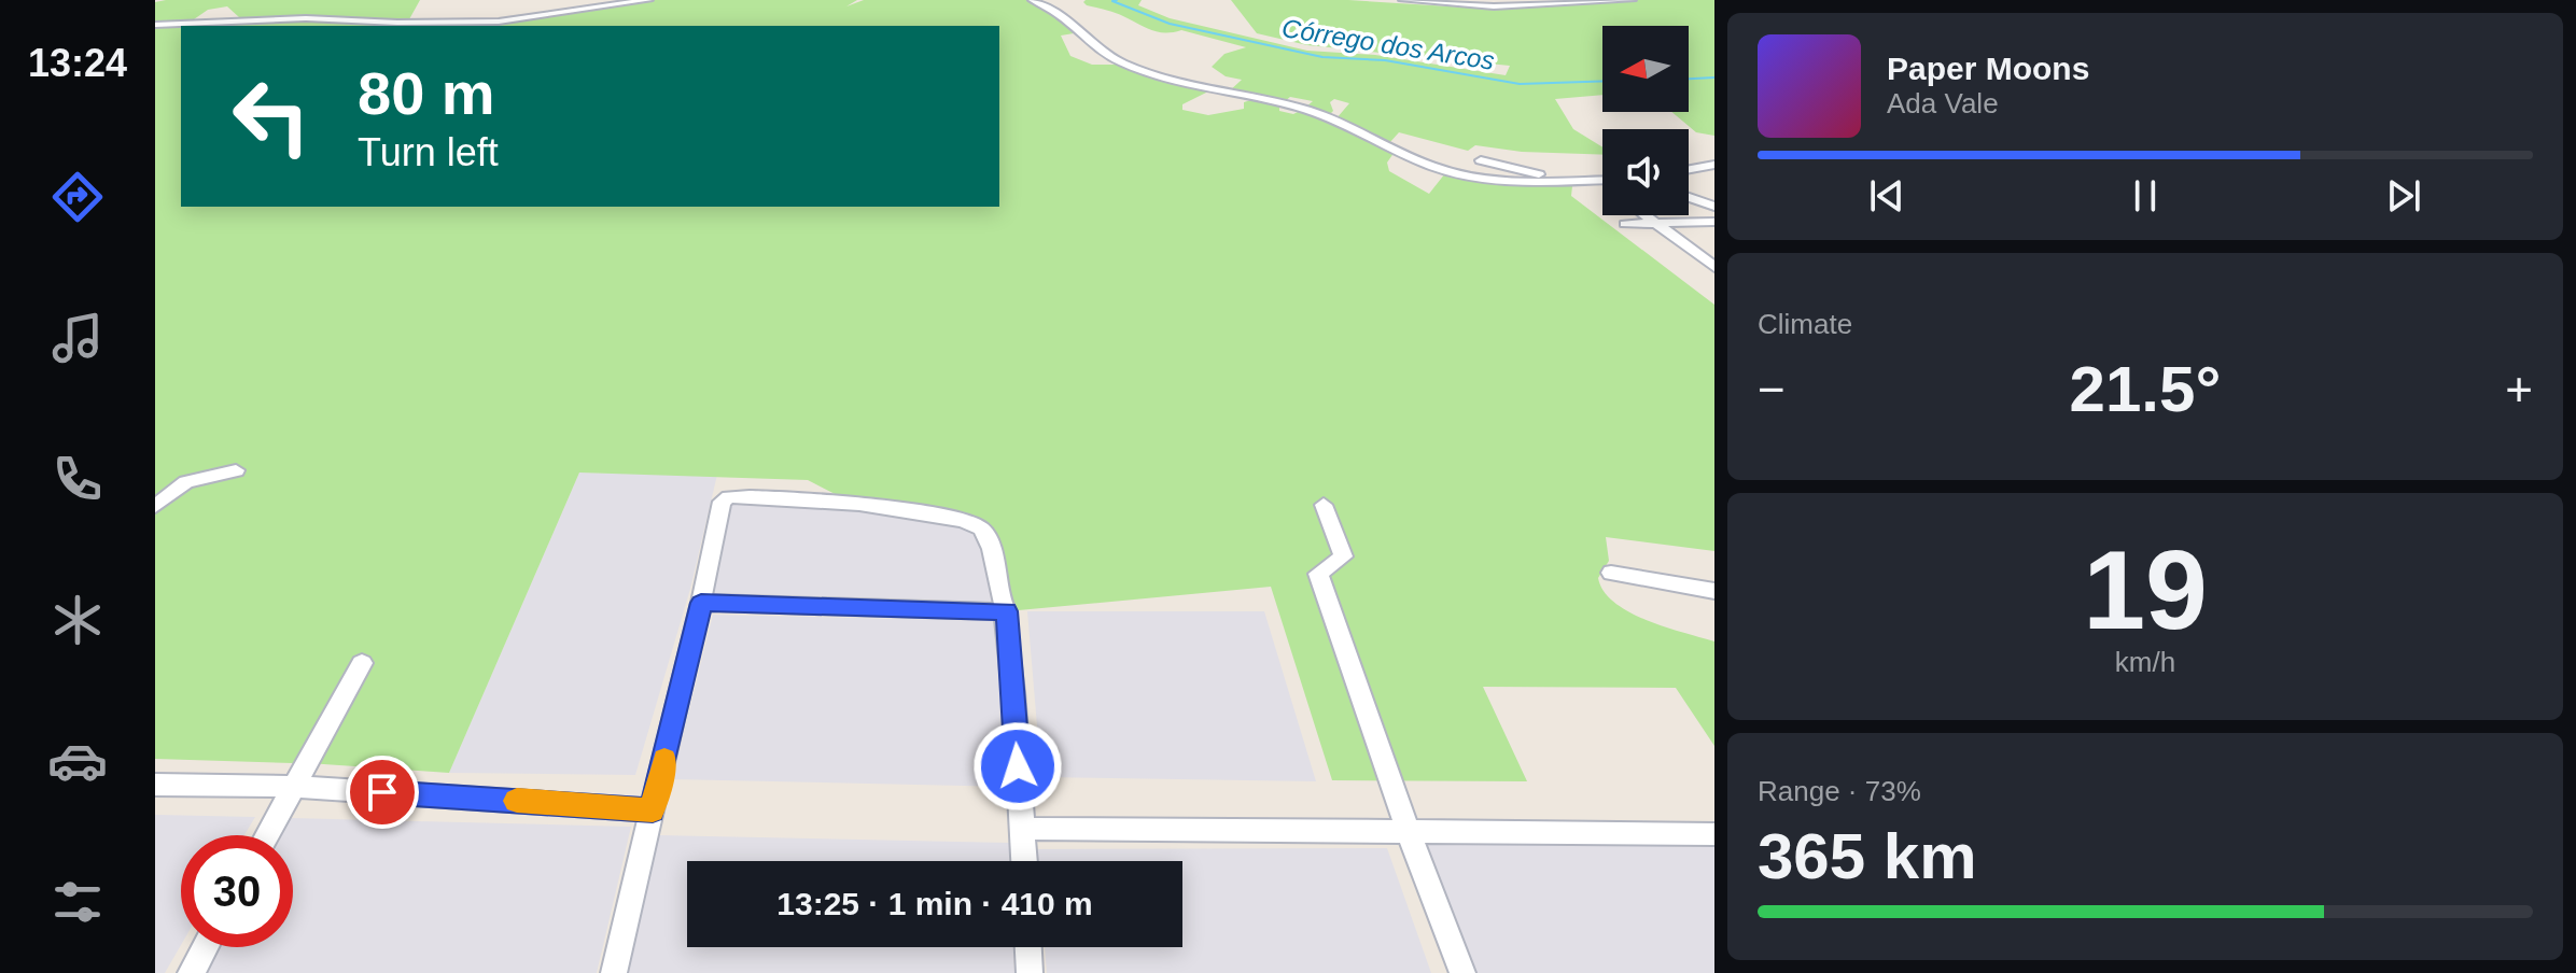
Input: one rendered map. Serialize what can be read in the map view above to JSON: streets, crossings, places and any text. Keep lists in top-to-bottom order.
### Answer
{
  "water": ["Córrego dos Arcos"],
  "north": "left",
  "page": {
    "tabs": "13:24",
    "turn": ["80 m", "Turn left"],
    "song": ["Paper Moons", "Ada Vale"],
    "tile": [
      "Climate",
      ["19", "km/h"],
      ["Range · 73%", "365 km"]
    ],
    "heat": ["−", "21.5°", "+"],
    "limit": "30",
    "trip": "13:25 · 1 min · 410 m"
  }
}
